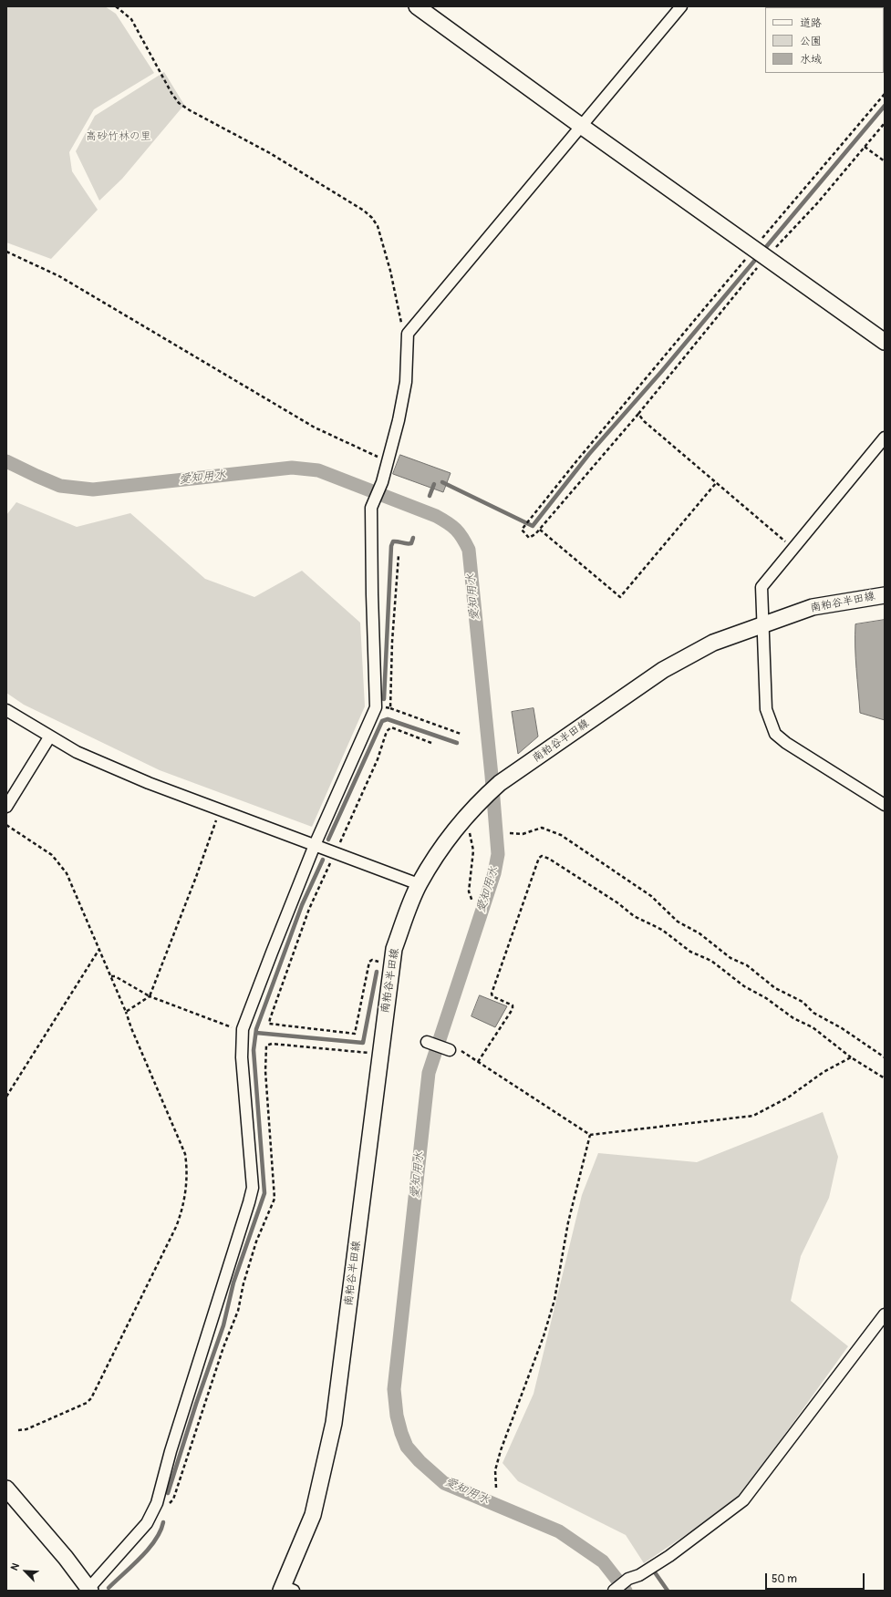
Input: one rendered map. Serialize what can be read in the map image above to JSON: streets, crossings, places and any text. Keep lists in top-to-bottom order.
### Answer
{
  "streets": {
    "main road": ["南粕谷半田線"]
  },
  "water": ["愛知用水"],
  "parks": ["高砂竹林の里"],
  "legend": ["道路", "公園", "水域"],
  "scale_bar": "50 m",
  "north": "top left"
}
